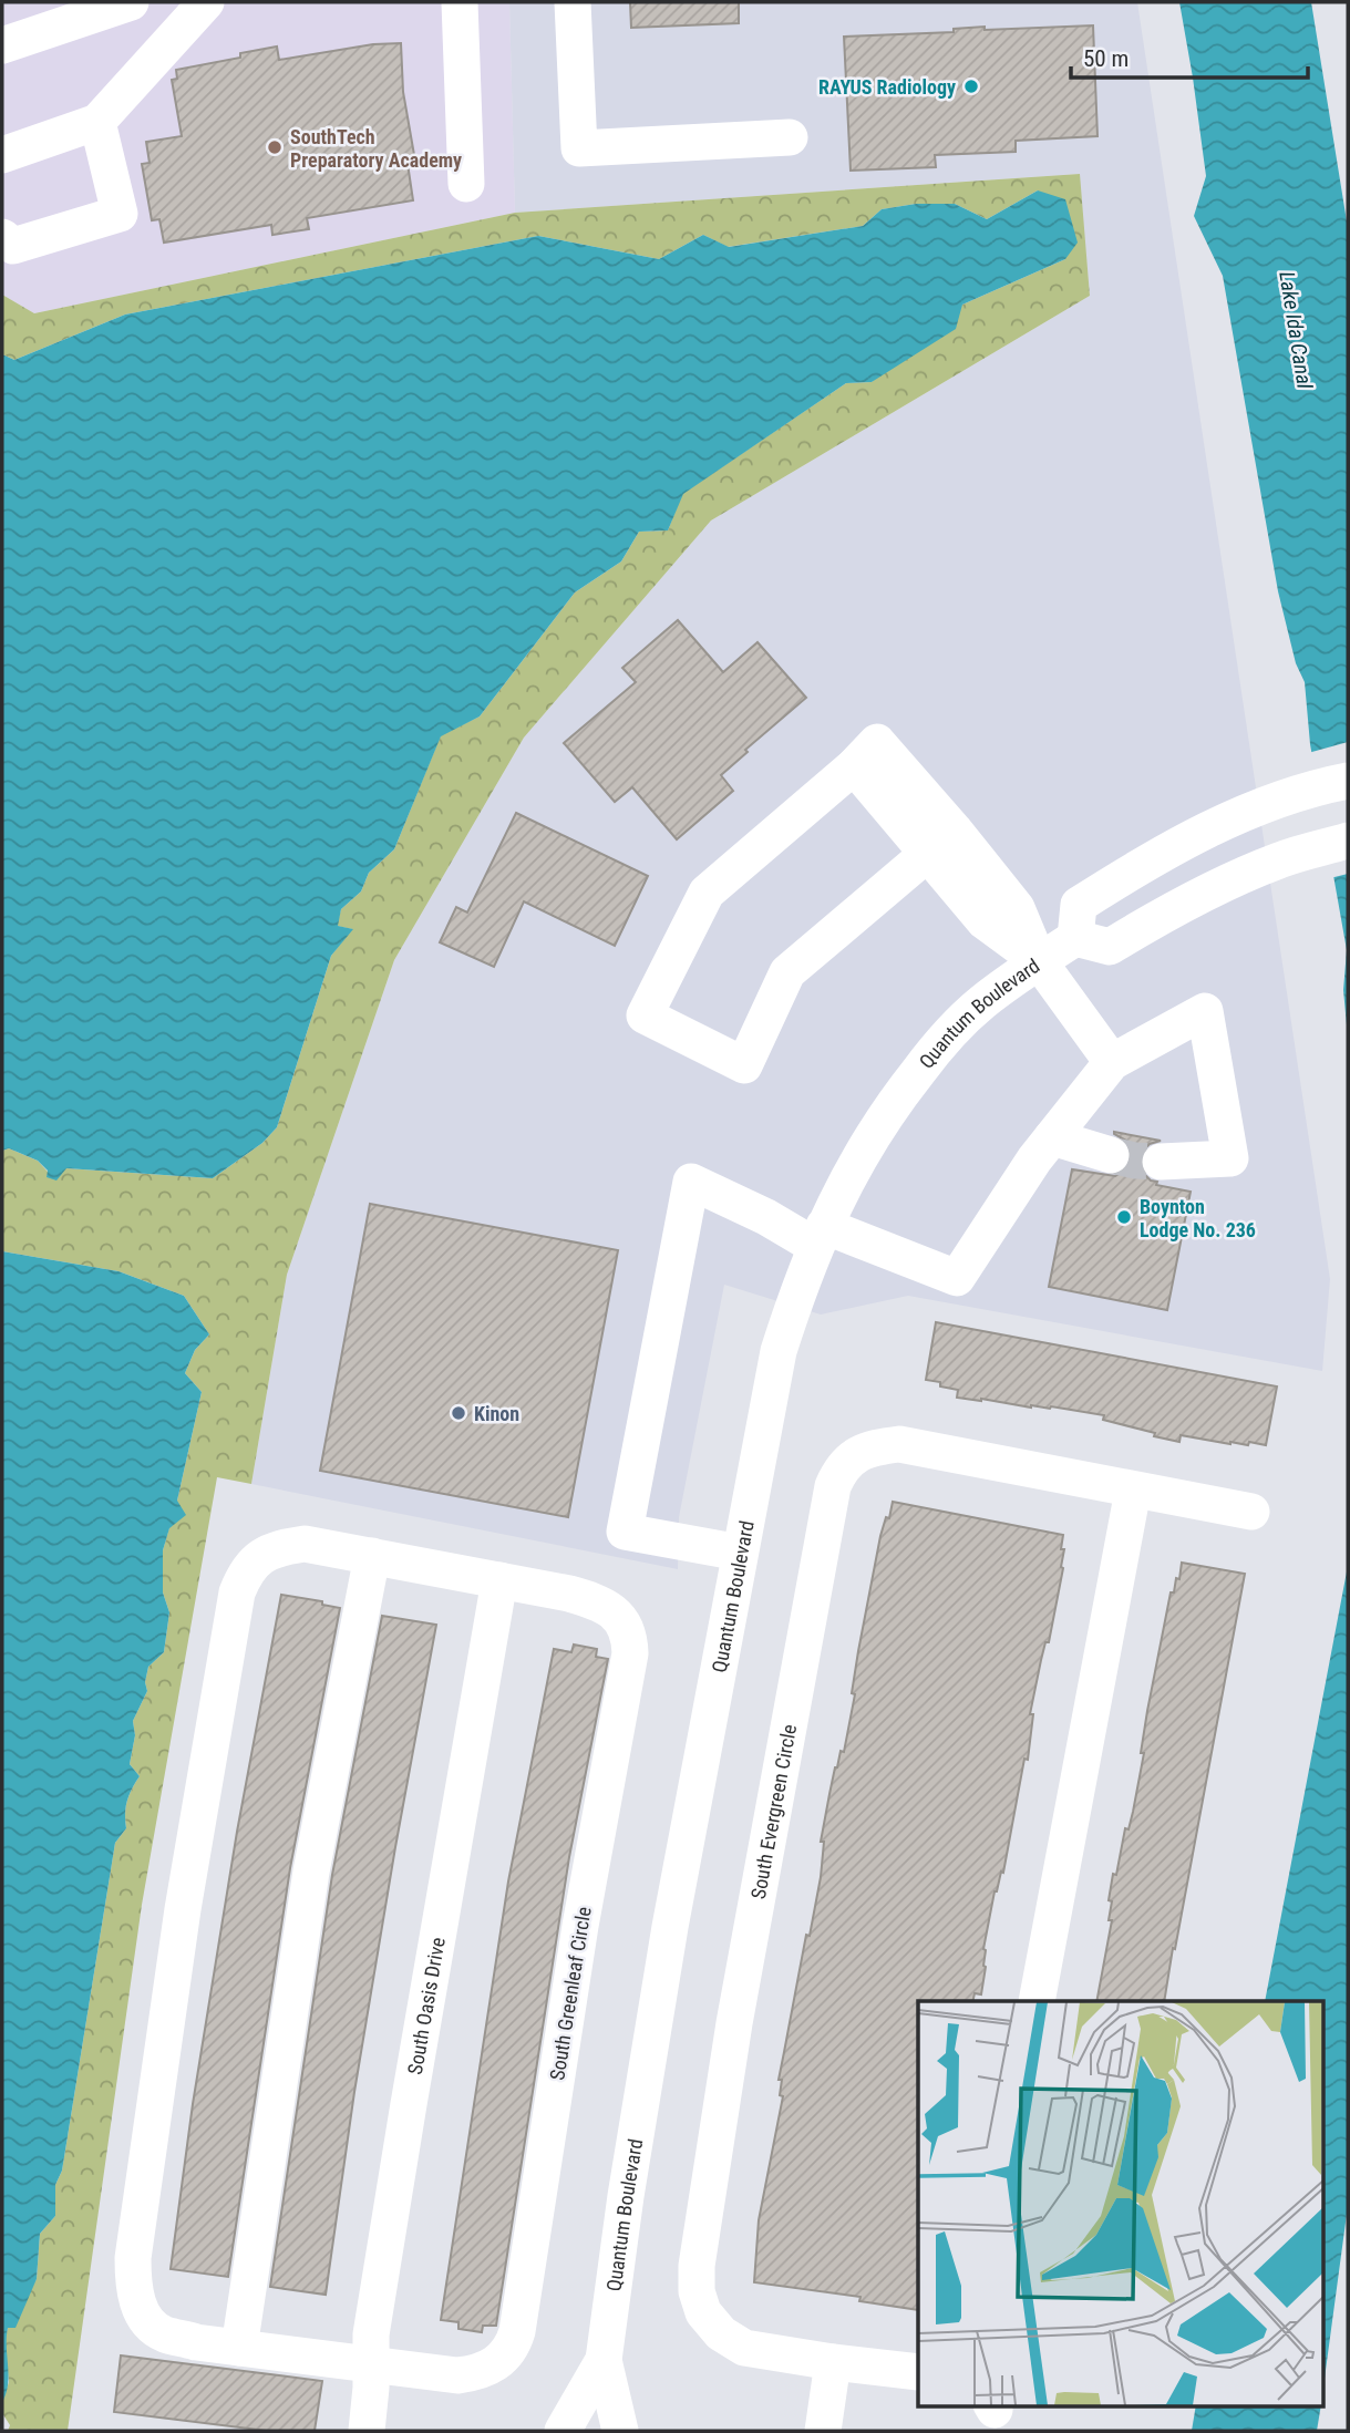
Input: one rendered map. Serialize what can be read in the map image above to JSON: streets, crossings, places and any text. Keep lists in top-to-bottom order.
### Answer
{
  "streets": {
    "street": [
      "Quantum Boulevard",
      "South Evergreen Circle",
      "South Greenleaf Circle",
      "South Oasis Drive"
    ]
  },
  "crossings": [
    ["South Greenleaf Circle", "South Oasis Drive"]
  ],
  "water": ["Lake Ida Canal"],
  "places": [
    "RAYUS Radiology",
    "SouthTech Preparatory Academy",
    "Boynton Lodge No. 236",
    "Kinon"
  ],
  "scale_bar": "50 m"
}
